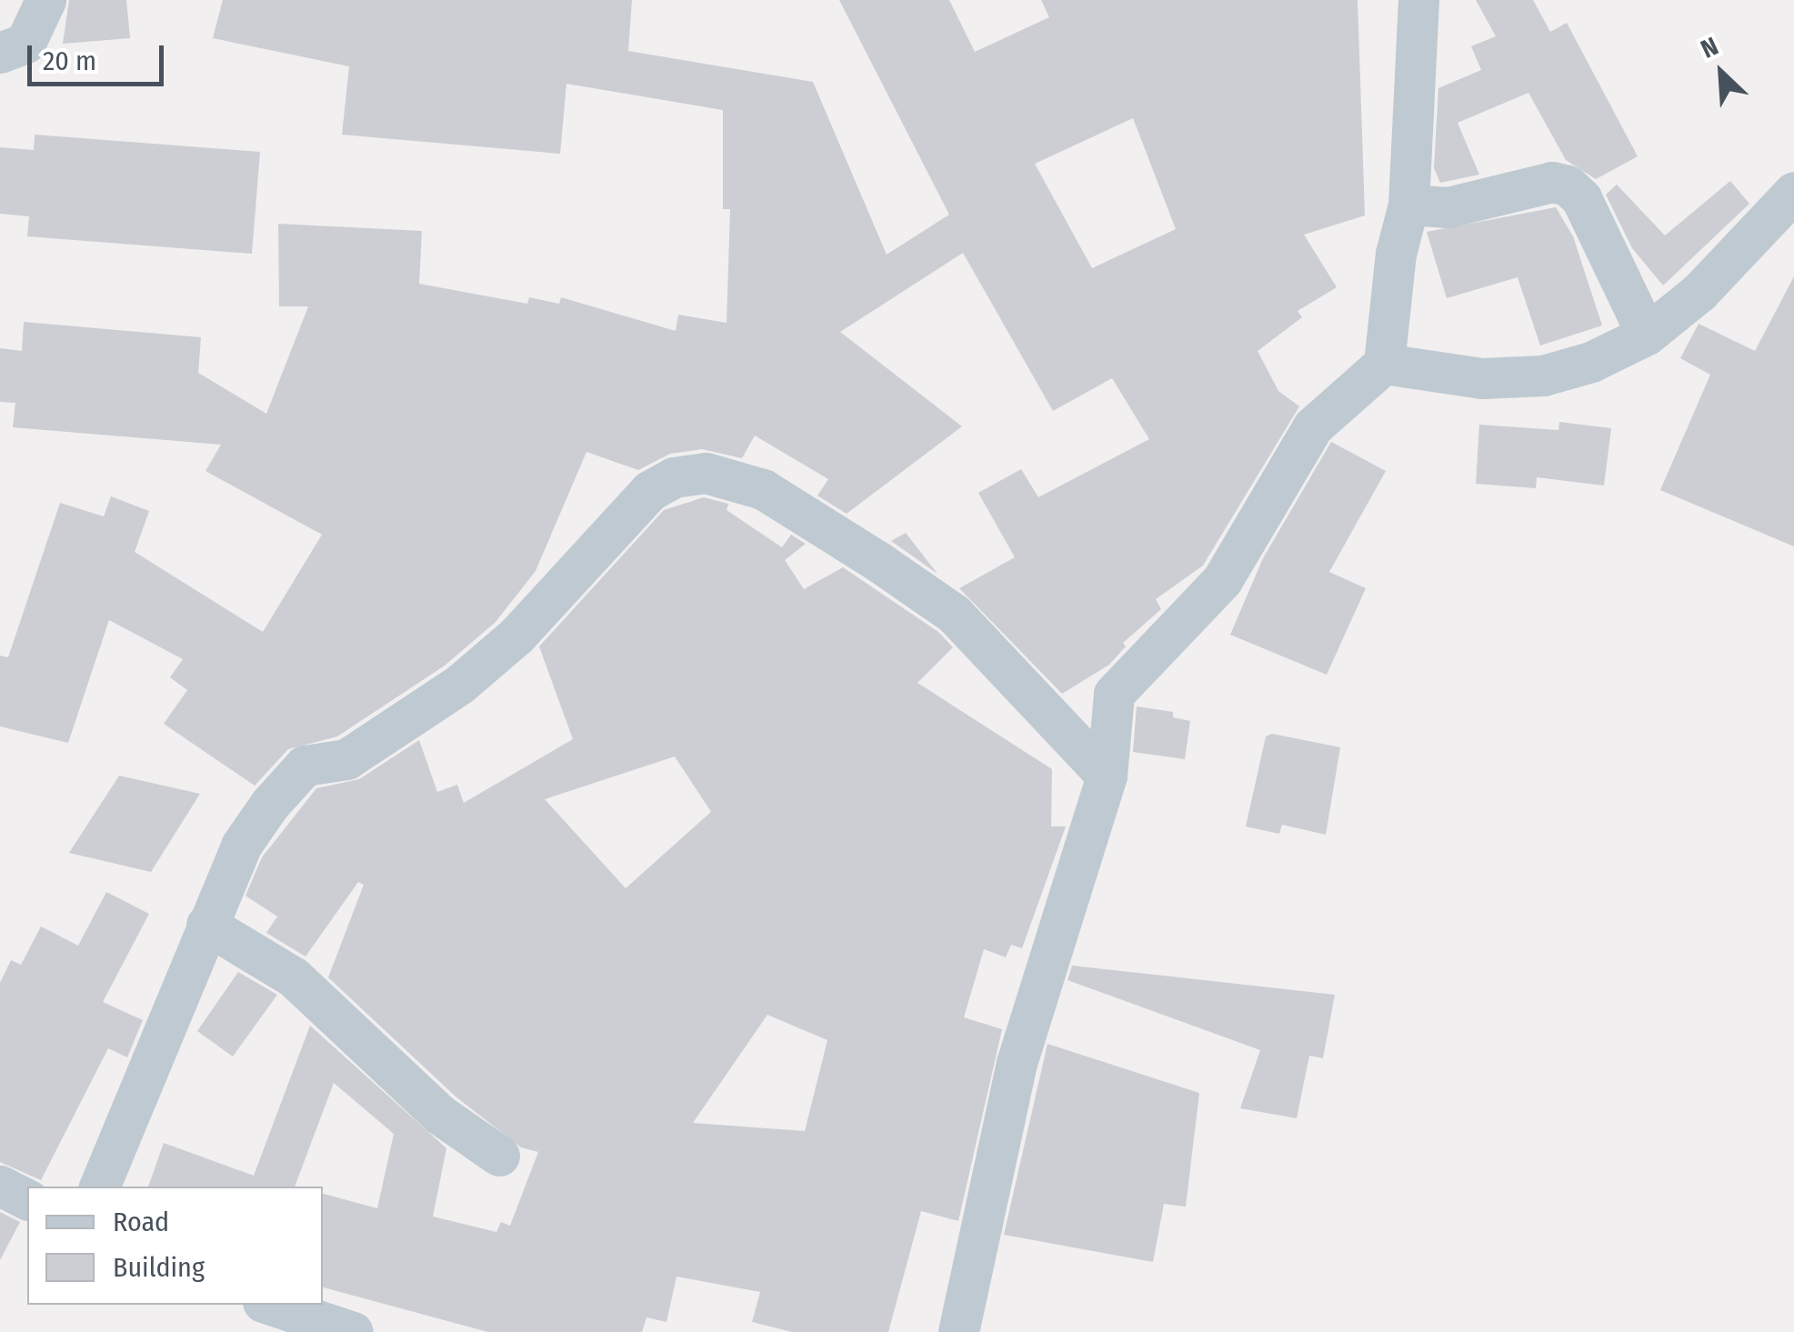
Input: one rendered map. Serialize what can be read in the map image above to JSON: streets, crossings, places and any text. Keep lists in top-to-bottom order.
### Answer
{
  "legend": ["Road", "Building"],
  "scale_bar": "20 m",
  "north": "top left"
}
